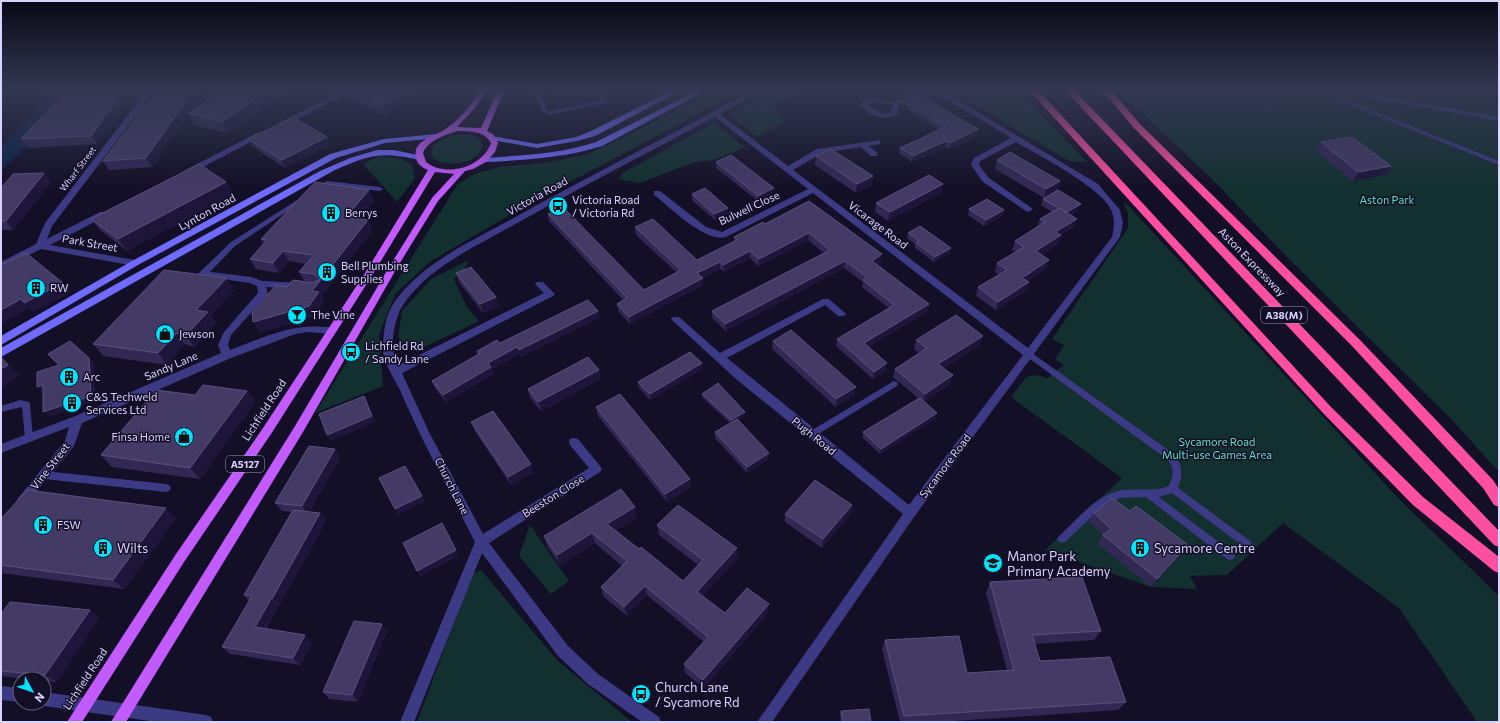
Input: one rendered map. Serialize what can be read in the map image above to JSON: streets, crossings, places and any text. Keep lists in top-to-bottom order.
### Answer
{
  "streets": {
    "highway": ["Aston Expressway", "A38(M)"],
    "main road": ["Lynton Road", "Lichfield Road", "A5127"],
    "street": [
      "Wharf Street",
      "Victoria Road",
      "Bulwell Close",
      "Vicarage Road",
      "Park Street",
      "Sandy Lane",
      "Pugh Road",
      "Vine Street",
      "Sycamore Road",
      "Church Lane",
      "Beeston Close"
    ]
  },
  "crossings": [
    ["Wharf Street", "Park Street"],
    ["Victoria Road", "Church Lane"],
    ["Bulwell Close", "Vicarage Road"],
    ["Lynton Road", "Park Street"],
    ["Vicarage Road", "Sycamore Road"],
    ["Sandy Lane", "Lichfield Road"],
    ["Sandy Lane", "Vine Street"],
    ["Pugh Road", "Sycamore Road"],
    ["Church Lane", "Beeston Close"]
  ],
  "parks": ["Aston Park", "Sycamore Road Multi-use Games Area"],
  "places": {
    "bus stop": ["Victoria Road / Victoria Rd", "Lichfield Rd / Sandy Lane", "Church Lane / Sycamore Rd"],
    "building": [
      "Berrys",
      "Bell Plumbing Supplies",
      "RW",
      "Arc",
      "C&S Techweld Services Ltd",
      "FSW",
      "Wilts",
      "Sycamore Centre"
    ],
    "bar": ["The Vine"],
    "shop": ["Jewson", "Finsa Home"],
    "school or university": ["Manor Park Primary Academy"]
  },
  "north": "bottom right"
}
